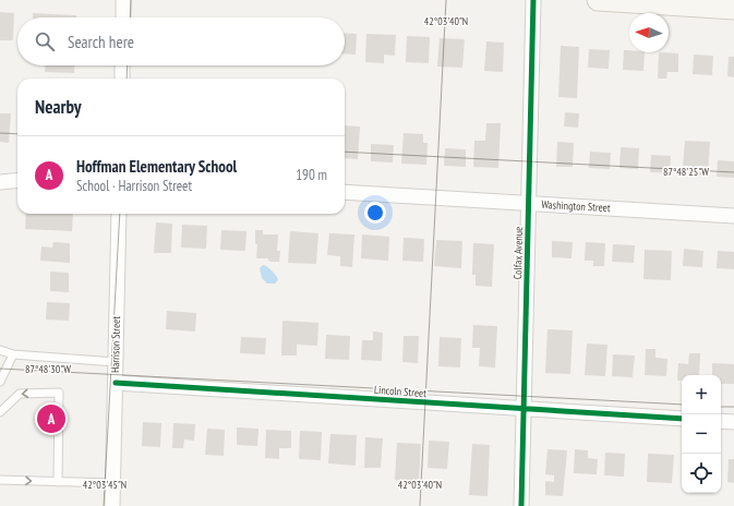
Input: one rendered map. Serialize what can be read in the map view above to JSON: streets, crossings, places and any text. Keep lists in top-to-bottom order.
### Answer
{
  "streets": {
    "street": [
      "Washington Street",
      "Colfax Avenue",
      "Harrison Street",
      "Lincoln Street"
    ]
  },
  "crossings": [
    ["Washington Street", "Colfax Avenue"],
    ["Colfax Avenue", "Lincoln Street"],
    ["Harrison Street", "Lincoln Street"]
  ],
  "north": "left",
  "page": {
    "search": "Search here",
    "heading": "Nearby",
    "list": [
      {
        "mark": "A",
        "name": "Hoffman Elementary School",
        "note": "School · Harrison Street",
        "value": "190 m"
      }
    ],
    "map_buttons": ["+", "−"],
    "pins": "A"
  },
  "coordinates": [
    "42°03'40\"N",
    "87°48'25\"W",
    "87°48'30\"W",
    "42°03'45\"N"
  ]
}
